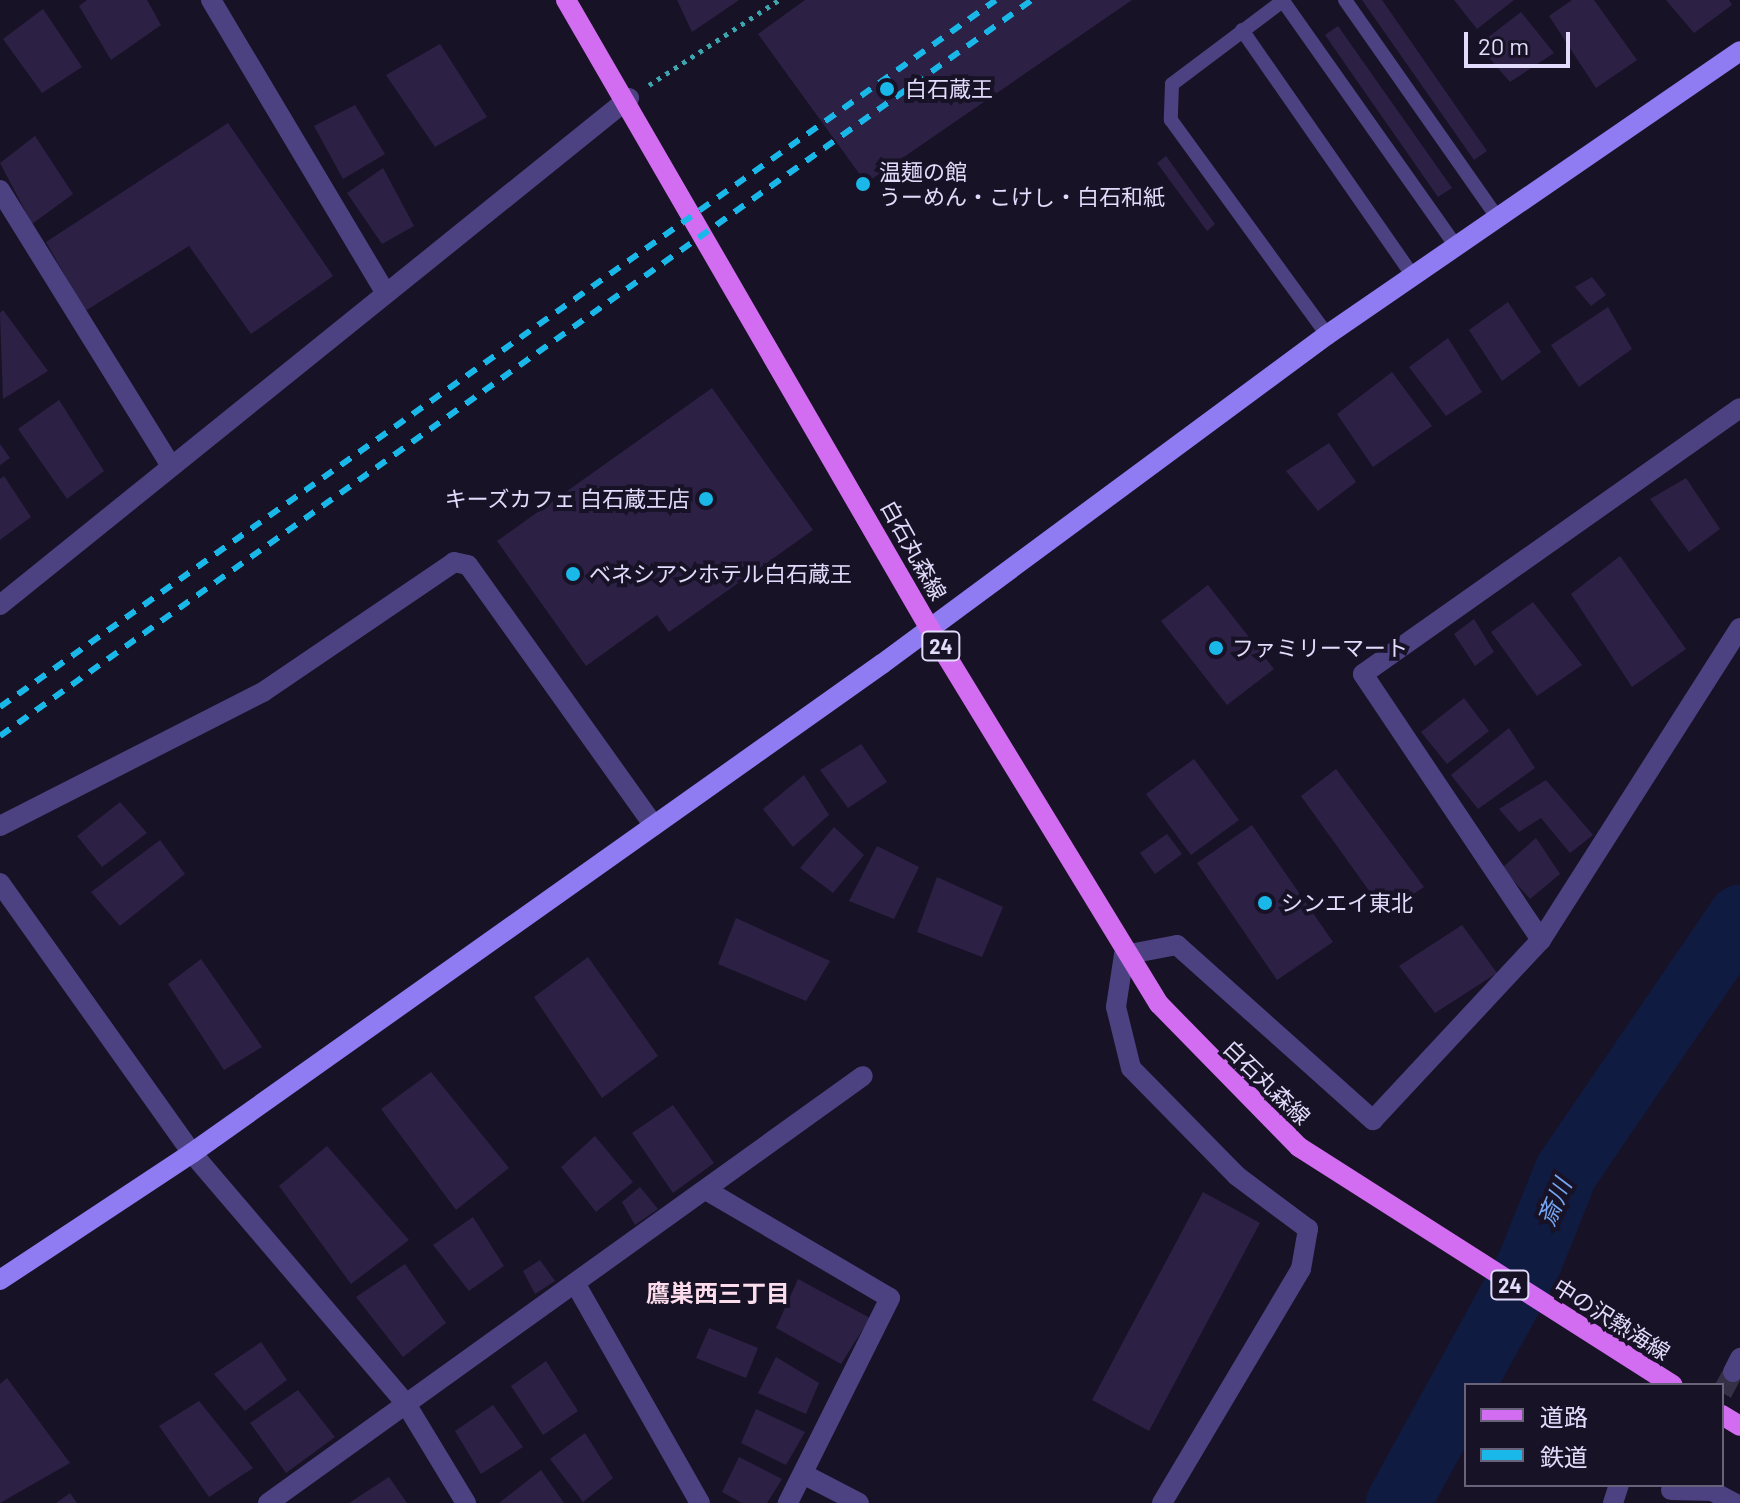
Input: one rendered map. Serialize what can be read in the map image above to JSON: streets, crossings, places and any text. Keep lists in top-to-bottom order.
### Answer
{
  "streets": {
    "main road": ["白石丸森線", "24", "中の沢熱海線"]
  },
  "crossings": [
    ["白石丸森線", "中の沢熱海線"]
  ],
  "districts": ["鷹巣西三丁目"],
  "water": ["斎川"],
  "places": [
    "白石蔵王",
    "温麺の館 うーめん・こけし・白石和紙",
    "キーズカフェ 白石蔵王店",
    "ベネシアンホテル白石蔵王",
    "ファミリーマート",
    "シンエイ東北"
  ],
  "legend": ["道路", "鉄道"],
  "scale_bar": "20 m"
}
